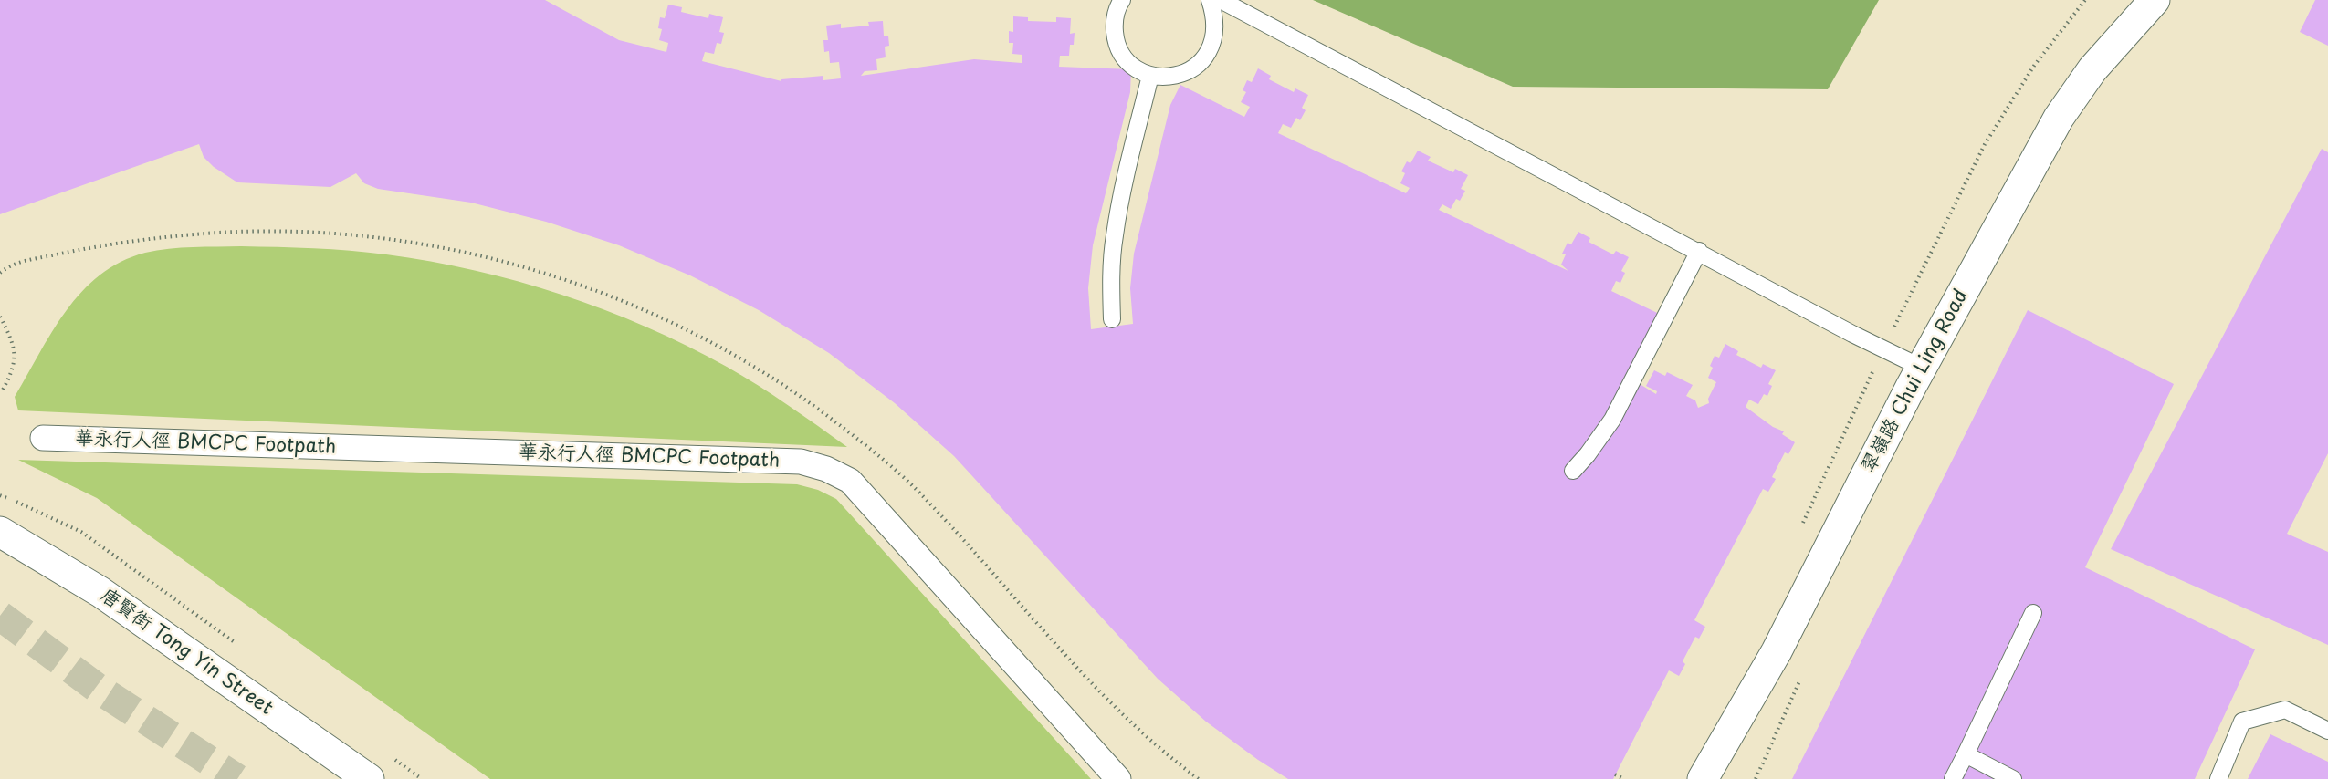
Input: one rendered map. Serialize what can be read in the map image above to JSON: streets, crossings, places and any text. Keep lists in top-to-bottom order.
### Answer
{
  "streets": {
    "street": ["翠嶺路 Chui Ling Road", "華永行人徑 BMCPC Footpath", "唐賢街 Tong Yin Street"]
  }
}
